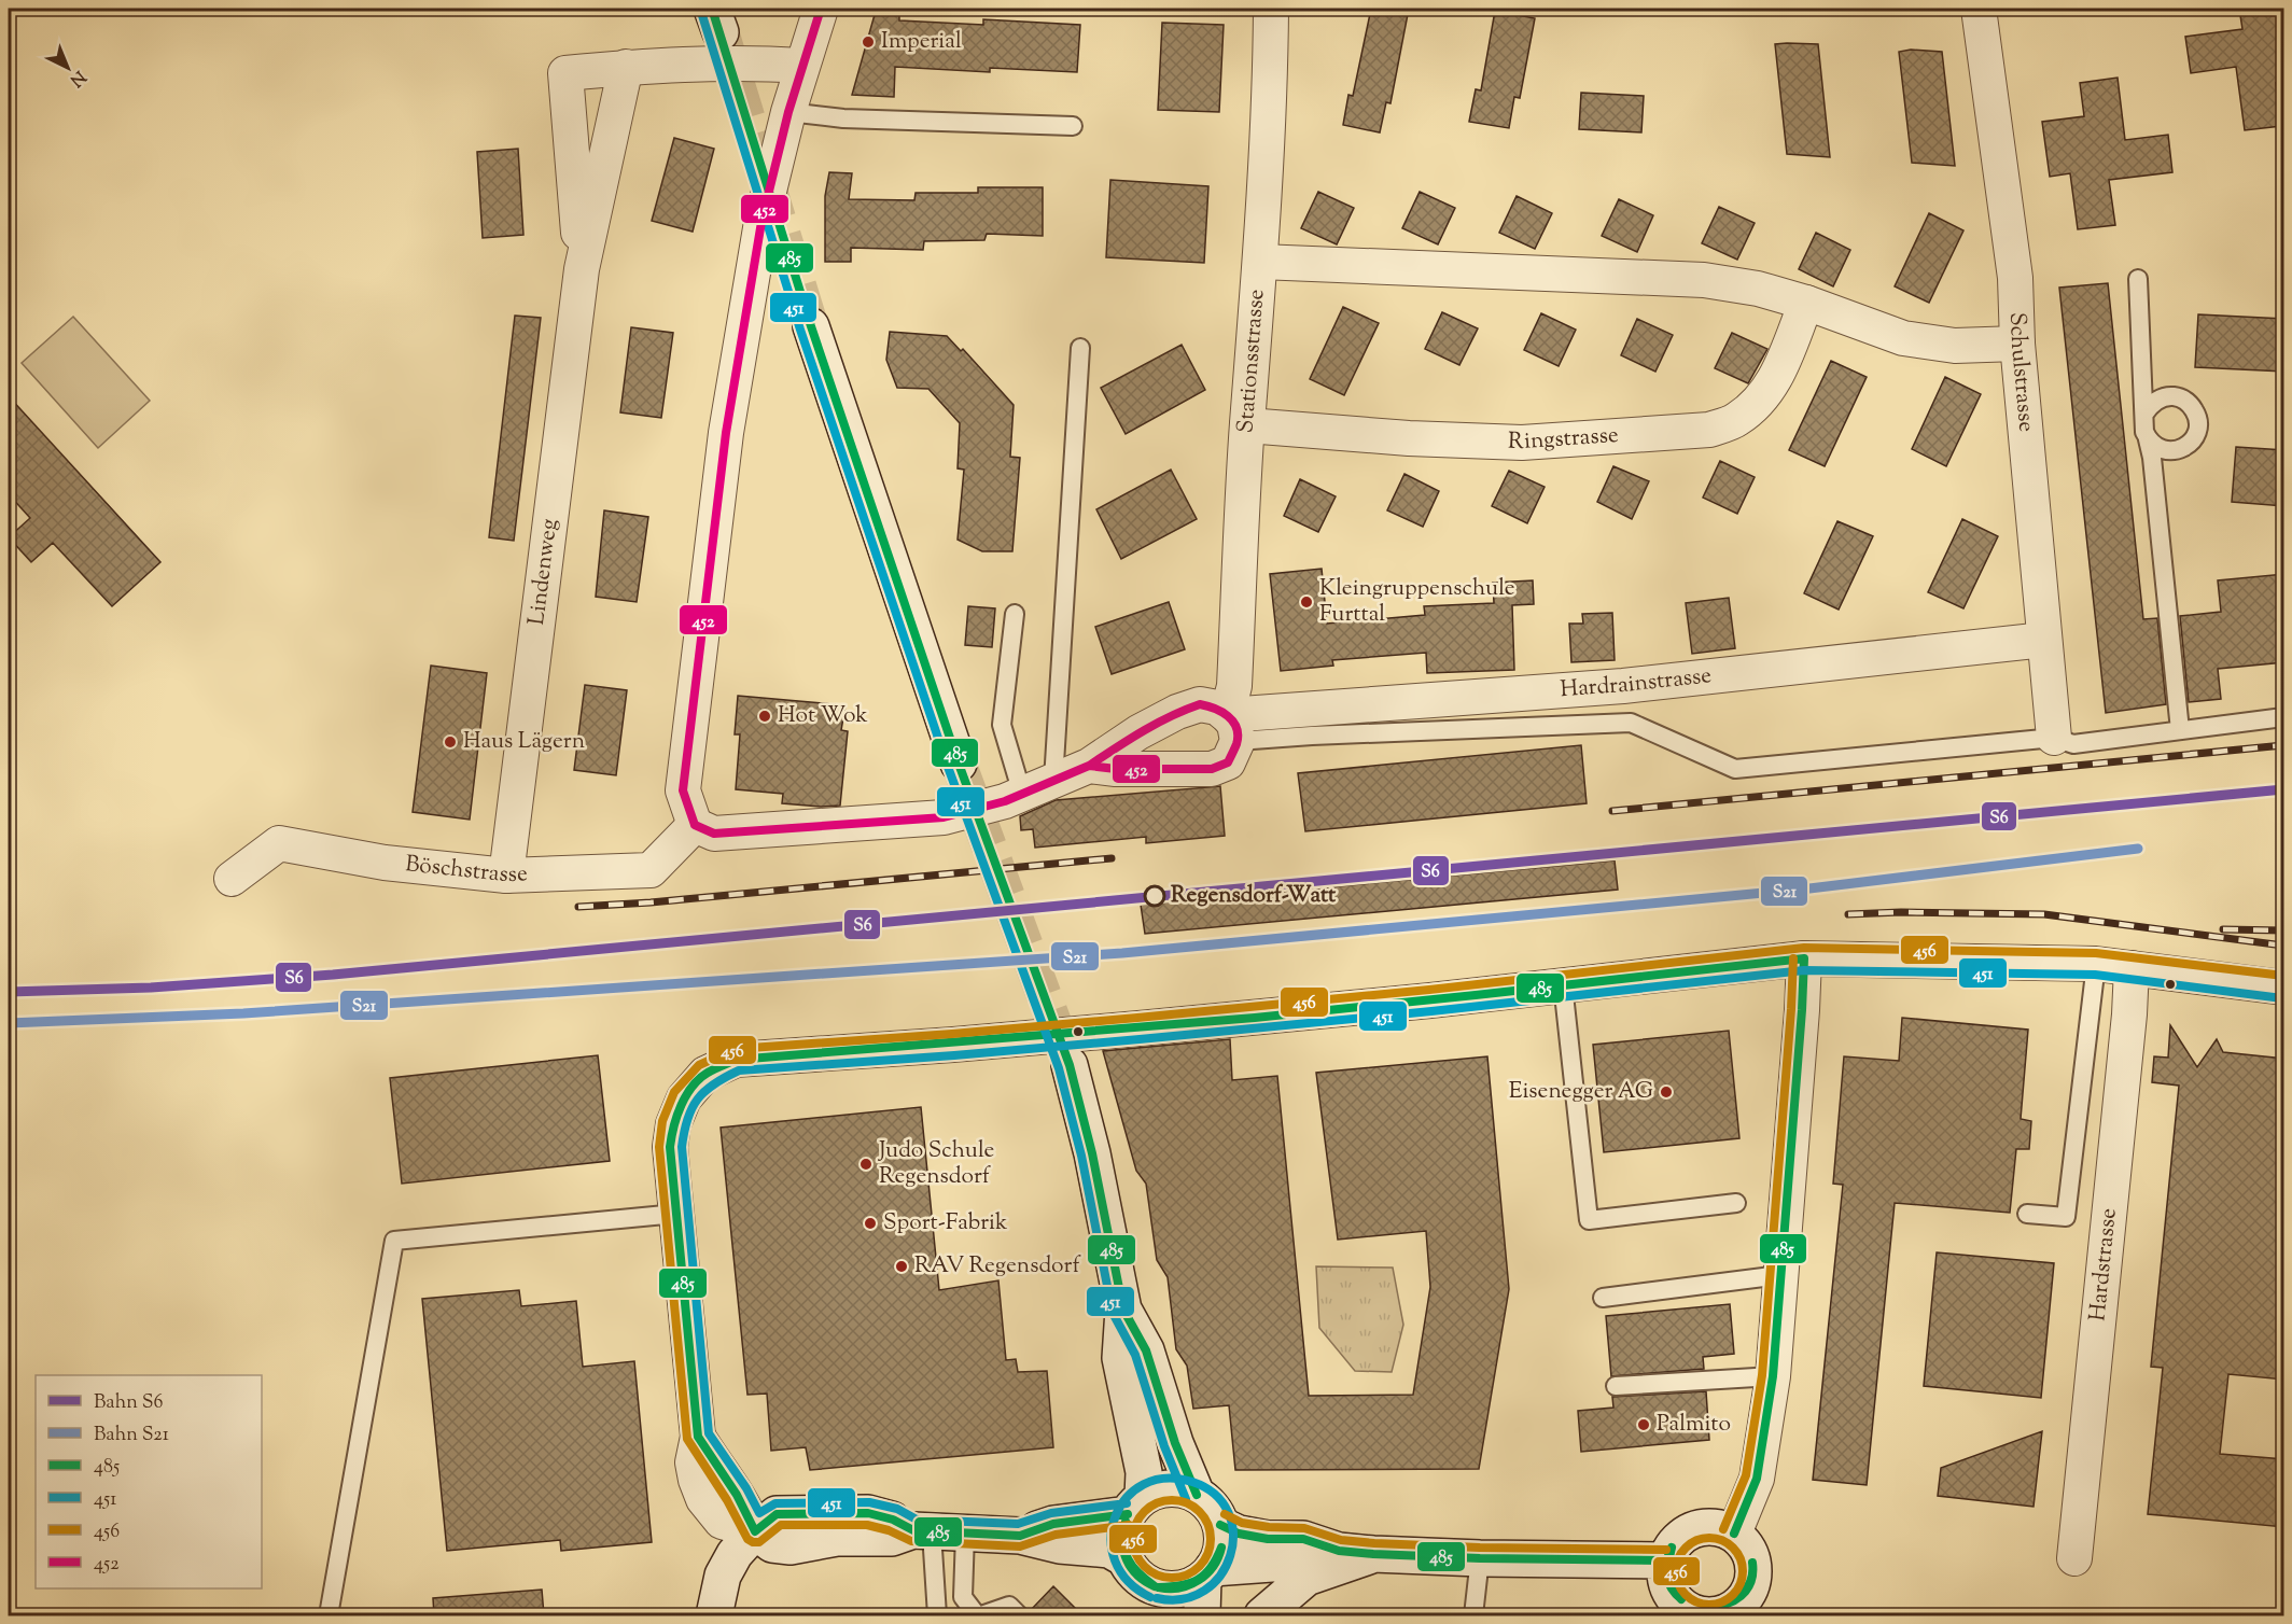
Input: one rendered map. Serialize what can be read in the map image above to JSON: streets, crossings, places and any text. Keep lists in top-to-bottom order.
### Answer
{
  "streets": {
    "street": [
      "Stationsstrasse",
      "Schulstrasse",
      "Ringstrasse",
      "Lindenweg",
      "Hardrainstrasse",
      "Böschstrasse",
      "Hardstrasse"
    ]
  },
  "crossings": [
    ["Stationsstrasse", "Ringstrasse"],
    ["Stationsstrasse", "Hardrainstrasse"],
    ["Schulstrasse", "Hardrainstrasse"],
    ["Lindenweg", "Böschstrasse"],
    ["Hardrainstrasse", "Böschstrasse"]
  ],
  "places": [
    "Imperial",
    "Kleingruppenschule Furttal",
    "Hot Wok",
    "Haus Lägern",
    "Regensdorf-Watt",
    "Eisenegger AG",
    "Judo Schule Regensdorf",
    "Sport-Fabrik",
    "RAV Regensdorf",
    "Palmito"
  ],
  "lines": [
    "transit line 485",
    "transit line 452",
    "transit line 451",
    "rail line S6",
    "rail line S21",
    "transit line 456"
  ],
  "legend": [
    "Bahn S6",
    "Bahn S21",
    "485",
    "451",
    "456",
    "452"
  ],
  "north": "bottom right"
}
